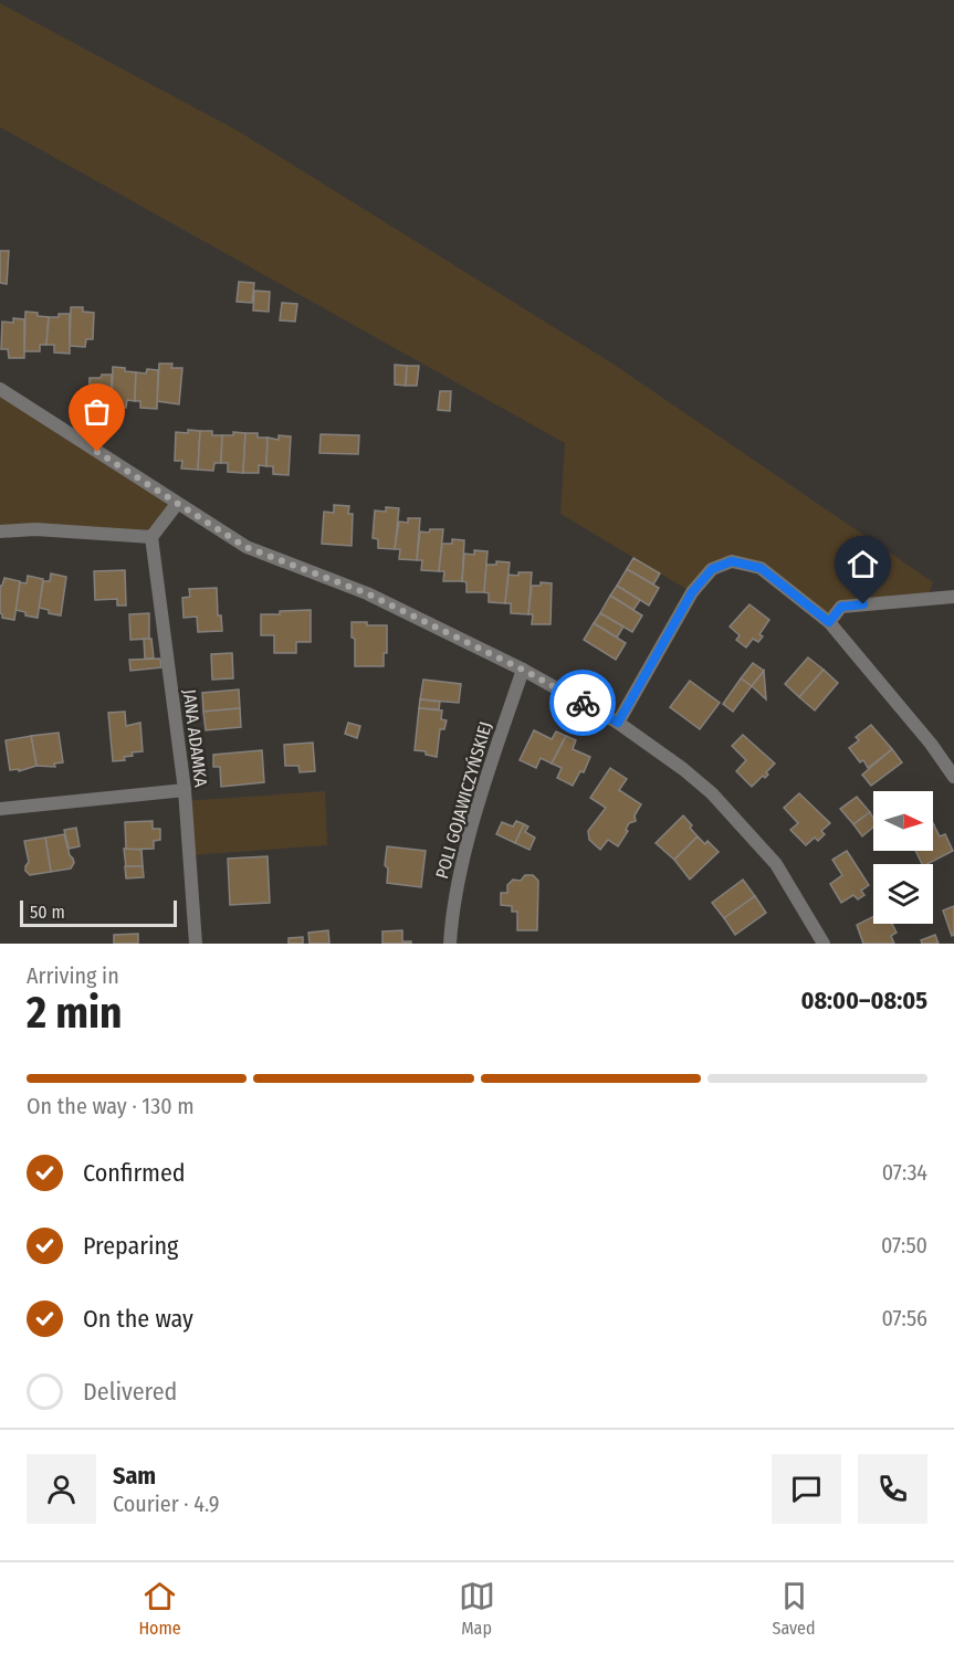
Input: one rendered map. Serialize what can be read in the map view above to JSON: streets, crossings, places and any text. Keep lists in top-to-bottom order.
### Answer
{
  "streets": {
    "street": ["JANA ADAMKA", "POLI GOJAWICZYŃSKIEJ"]
  },
  "scale_bar": "50 m",
  "north": "right",
  "page": {
    "scale": "50 m",
    "heading": ["2 min", "Arriving in", "08:00–08:05"],
    "panel": ["Sam", "Courier · 4.9"],
    "bar": "On the way · 130 m",
    "list": [
      ["Confirmed", "07:34"],
      ["Preparing", "07:50"],
      ["On the way", "07:56"],
      "Delivered"
    ],
    "tabs": ["Home", "Map", "Saved"]
  }
}
